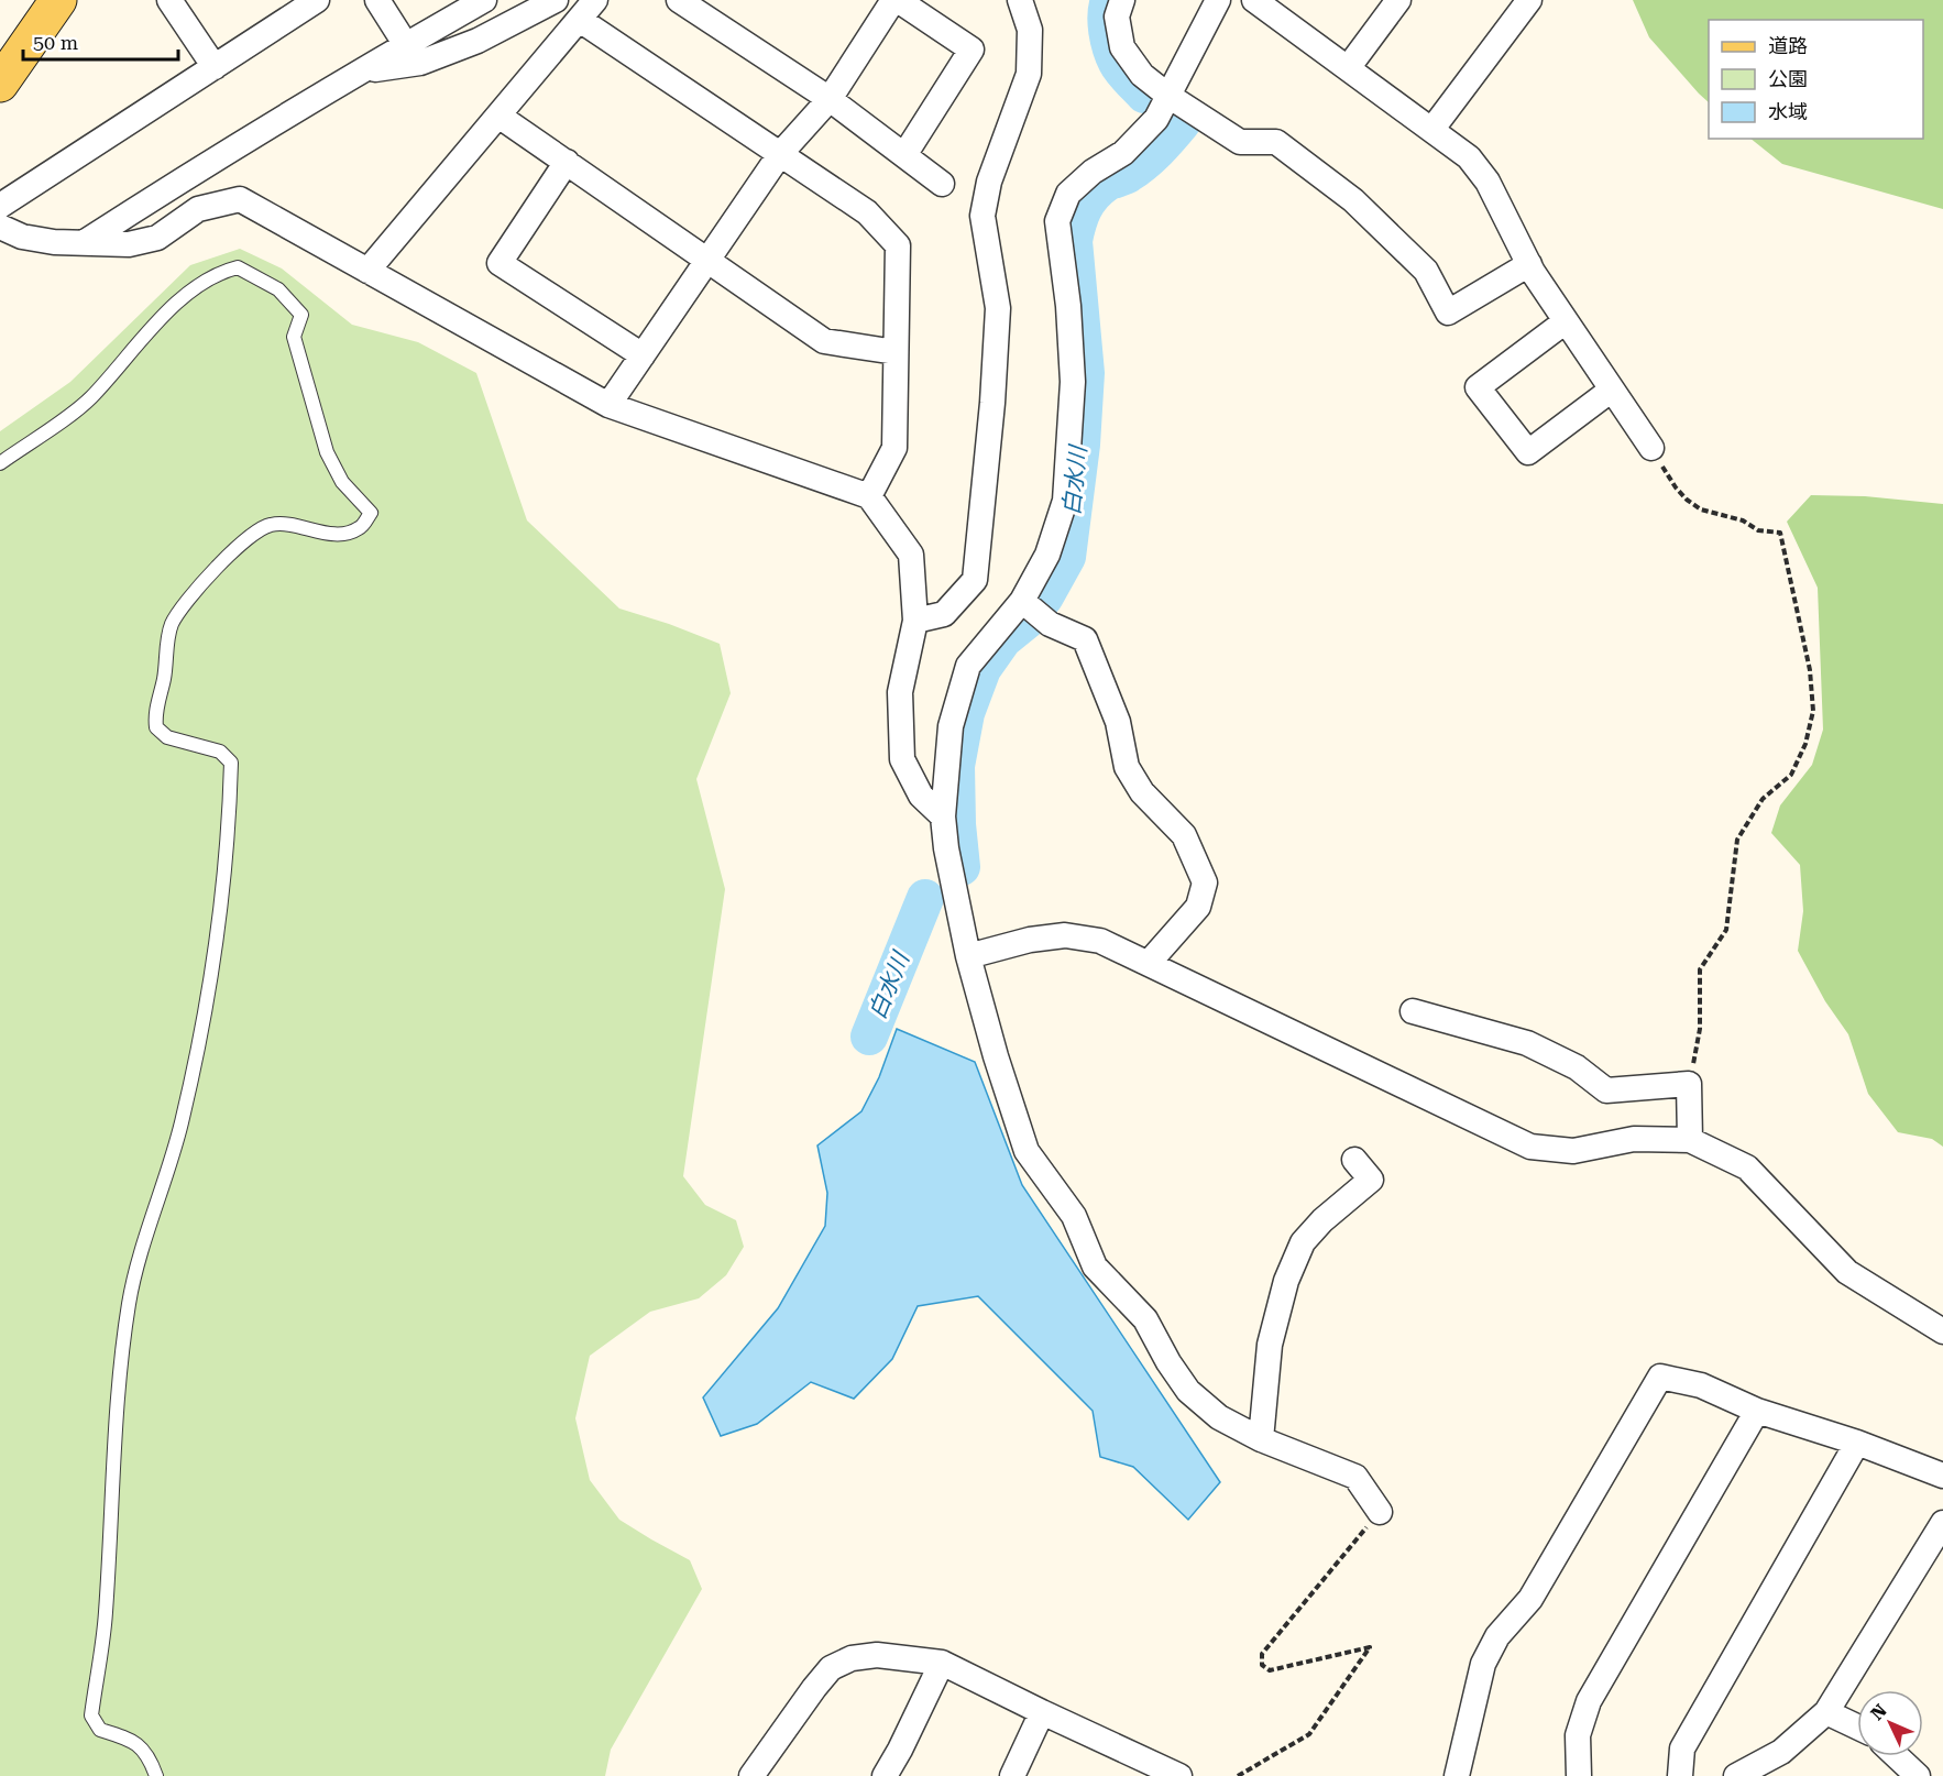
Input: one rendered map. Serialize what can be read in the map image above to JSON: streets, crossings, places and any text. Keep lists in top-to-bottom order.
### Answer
{
  "water": ["白水川"],
  "legend": ["道路", "公園", "水域"],
  "scale_bar": "50 m",
  "north": "top left"
}
